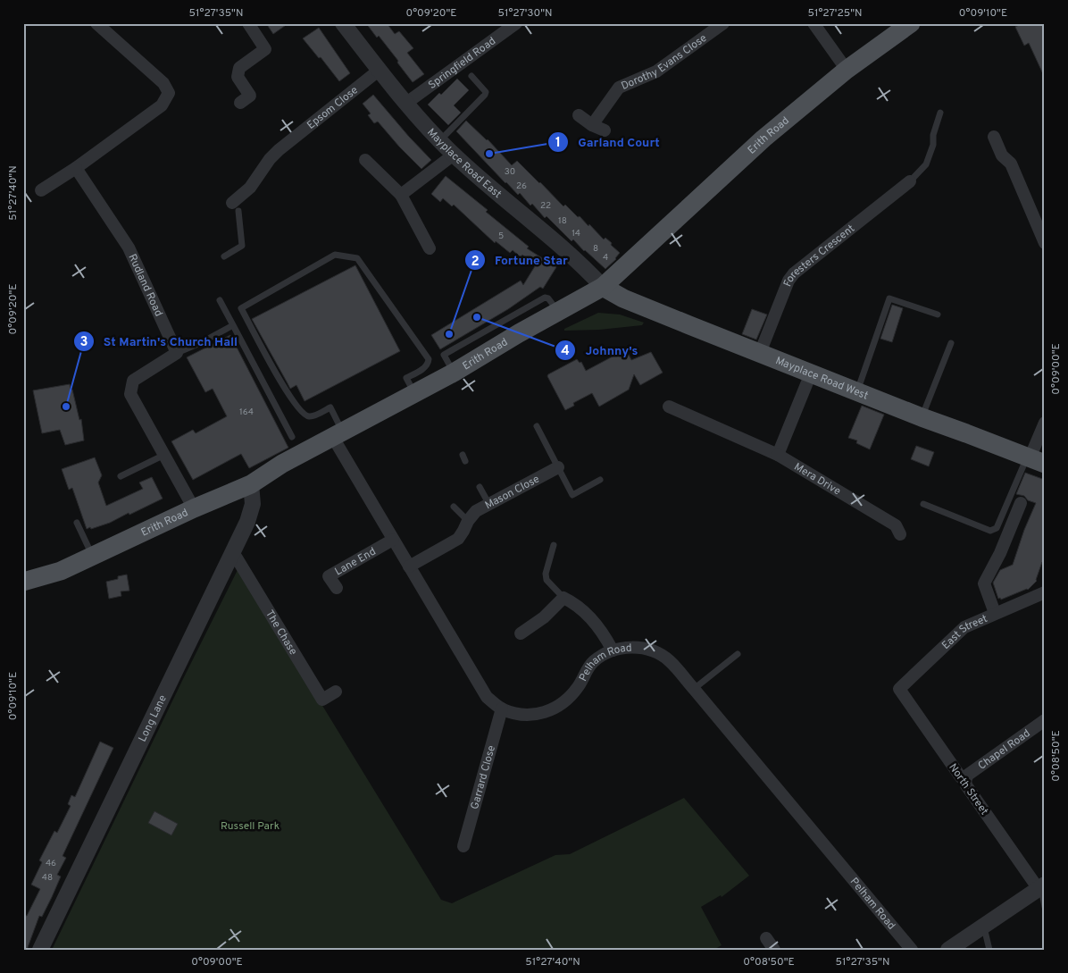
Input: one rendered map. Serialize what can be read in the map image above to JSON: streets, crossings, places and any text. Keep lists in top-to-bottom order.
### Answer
{
  "streets": {
    "main road": ["Erith Road", "Mayplace Road West"],
    "street": [
      "Dorothy Evans Close",
      "Springfield Road",
      "Epsom Close",
      "Mayplace Road East",
      "Foresters Crescent",
      "Rudland Road",
      "Mera Drive",
      "Mason Close",
      "Lane End",
      "The Chase",
      "East Street",
      "Pelham Road",
      "Long Lane",
      "Chapel Road",
      "Garrard Close",
      "North Street"
    ]
  },
  "crossings": [
    ["Springfield Road", "Mayplace Road East"],
    ["Epsom Close", "Mayplace Road East"],
    ["Erith Road", "Mayplace Road East"],
    ["Erith Road", "Mayplace Road West"],
    ["Erith Road", "Pelham Road"],
    ["Erith Road", "Long Lane"],
    ["Mayplace Road East", "Mayplace Road West"],
    ["Foresters Crescent", "Mayplace Road West"],
    ["Mason Close", "Pelham Road"],
    ["Lane End", "Pelham Road"],
    ["The Chase", "Long Lane"],
    ["East Street", "North Street"],
    ["Pelham Road", "Garrard Close"],
    ["Chapel Road", "North Street"]
  ],
  "parks": ["Russell Park"],
  "places": [
    "Garland Court",
    "Johnny's",
    "Fortune Star",
    "St Martin's Church Hall"
  ],
  "house_numbers": [
    "30",
    "26",
    "22",
    "18",
    "14",
    "5",
    "8",
    "4",
    "164",
    "46",
    "48"
  ],
  "coordinates": [
    "51°27'35\"N",
    "0°09'20\"E",
    "51°27'30\"N",
    "51°27'25\"N",
    "0°09'10\"E",
    "51°27'40\"N",
    "0°09'00\"E",
    "0°08'50\"E"
  ]
}
